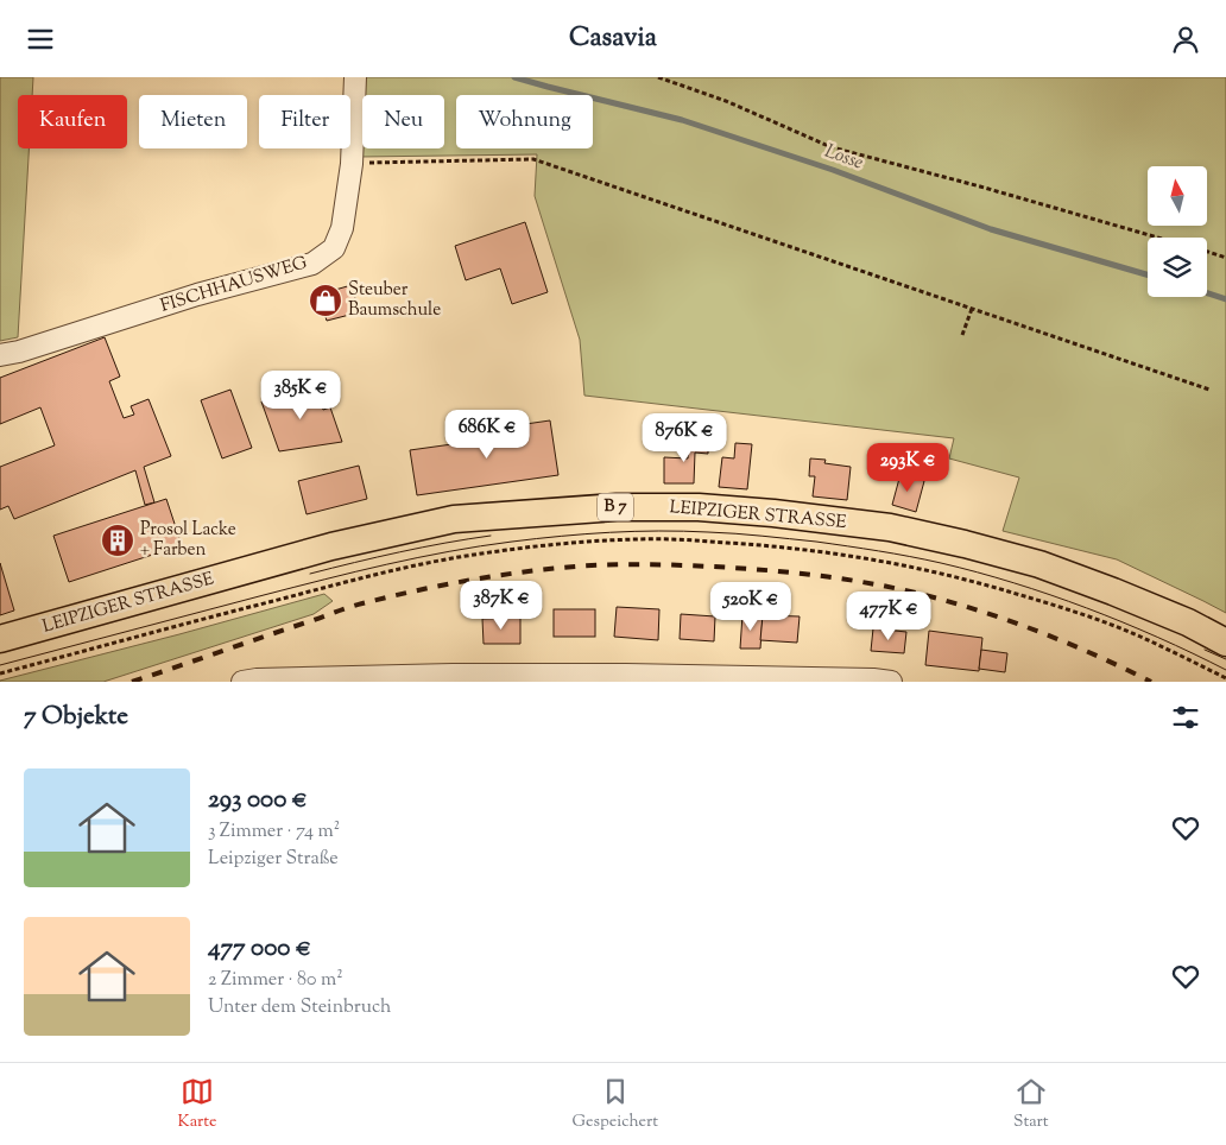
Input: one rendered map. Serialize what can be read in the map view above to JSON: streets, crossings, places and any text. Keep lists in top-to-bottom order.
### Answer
{
  "streets": {
    "main road": ["B 7", "LEIPZIGER STRASSE"],
    "street": ["FISCHHAUSWEG"]
  },
  "water": ["Losse"],
  "places": {
    "shop": ["Steuber Baumschule"],
    "building": ["Prosol Lacke + Farben"]
  },
  "north": "top",
  "page": {
    "header": "Casavia",
    "chip": [
      "Kaufen",
      "Mieten",
      "Filter",
      "Neu",
      "Wohnung"
    ],
    "price": [
      "385K €",
      "686K €",
      "876K €",
      "293K €",
      "387K €",
      "520K €",
      "477K €"
    ],
    "heading": "7 Objekte",
    "list": [
      {
        "name": "293 000 €",
        "note": "3 Zimmer · 74 m² · Leipziger Straße"
      },
      {
        "name": "477 000 €",
        "note": "2 Zimmer · 80 m² · Unter dem Steinbruch"
      }
    ],
    "tabs": ["Karte", "Gespeichert", "Start"]
  }
}
